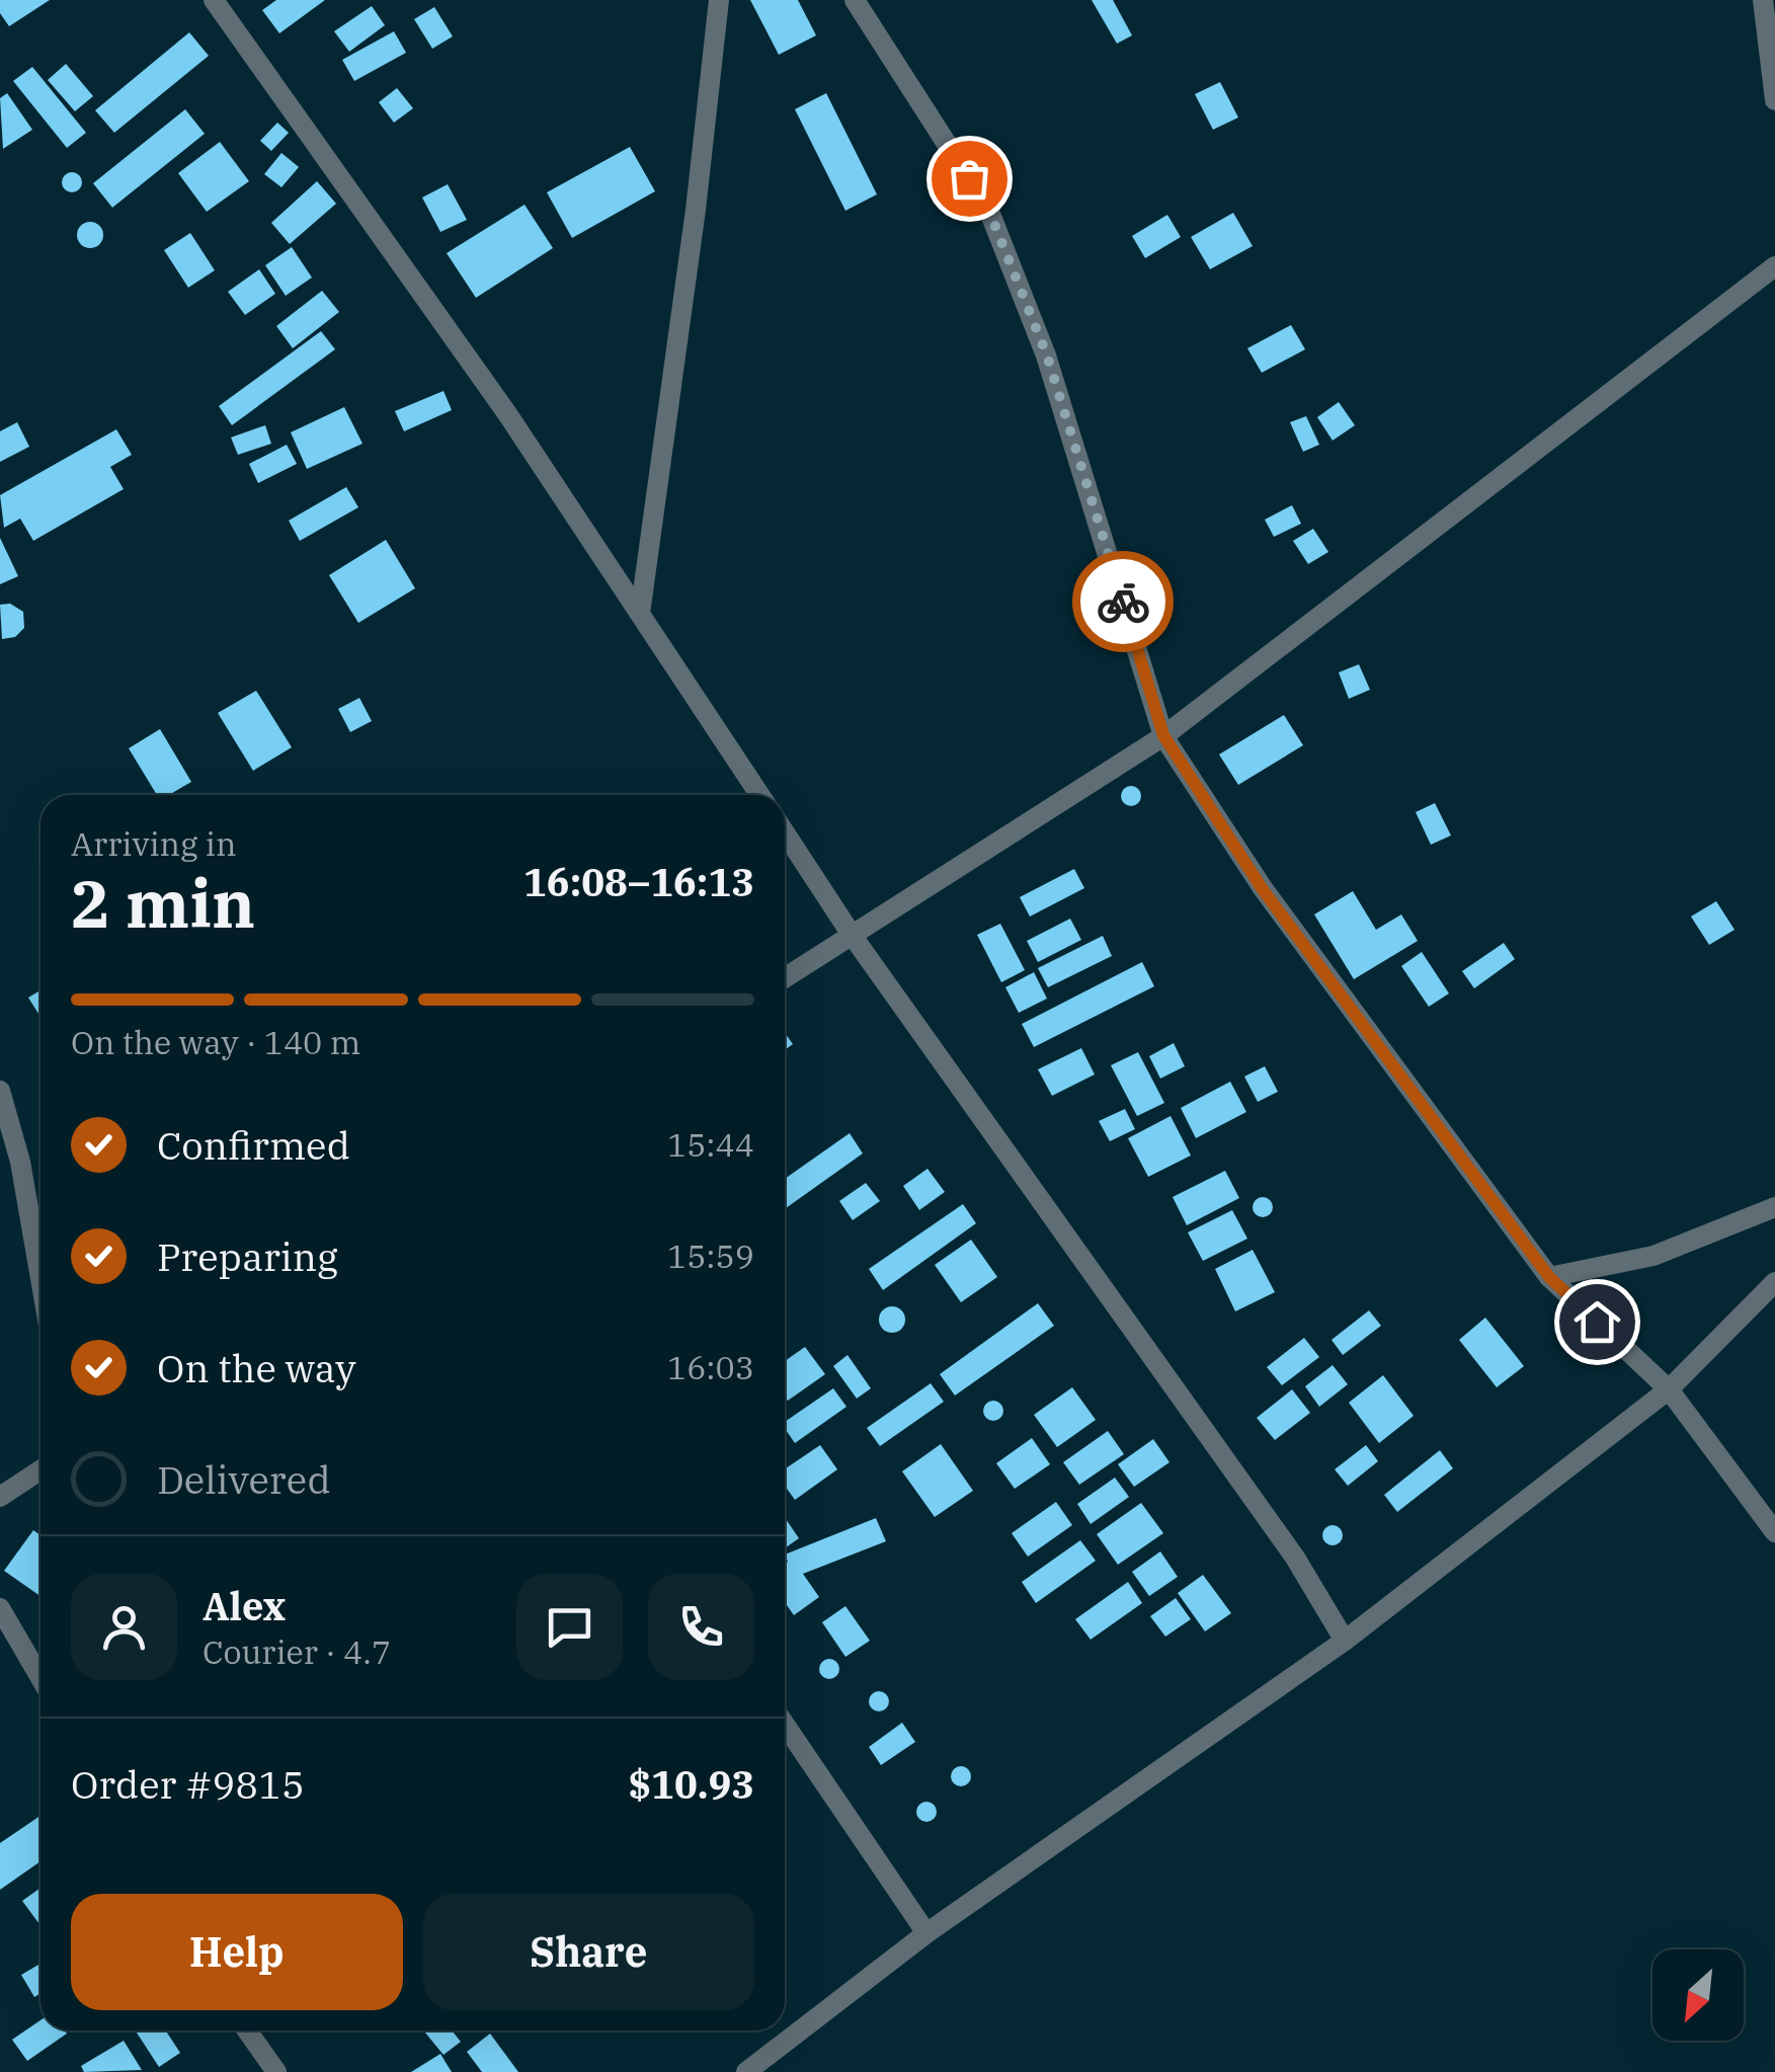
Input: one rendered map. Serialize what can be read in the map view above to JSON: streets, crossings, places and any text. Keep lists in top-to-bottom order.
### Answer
{
  "north": "bottom left",
  "page": {
    "heading": ["2 min", "Arriving in", "16:08–16:13"],
    "panel": [
      "Alex",
      "Courier · 4.7",
      "Order #9815",
      "$10.93"
    ],
    "bar": "On the way · 140 m",
    "list": [
      ["Confirmed", "15:44"],
      ["Preparing", "15:59"],
      ["On the way", "16:03"],
      "Delivered"
    ],
    "buttons": ["Help", "Share"]
  }
}
